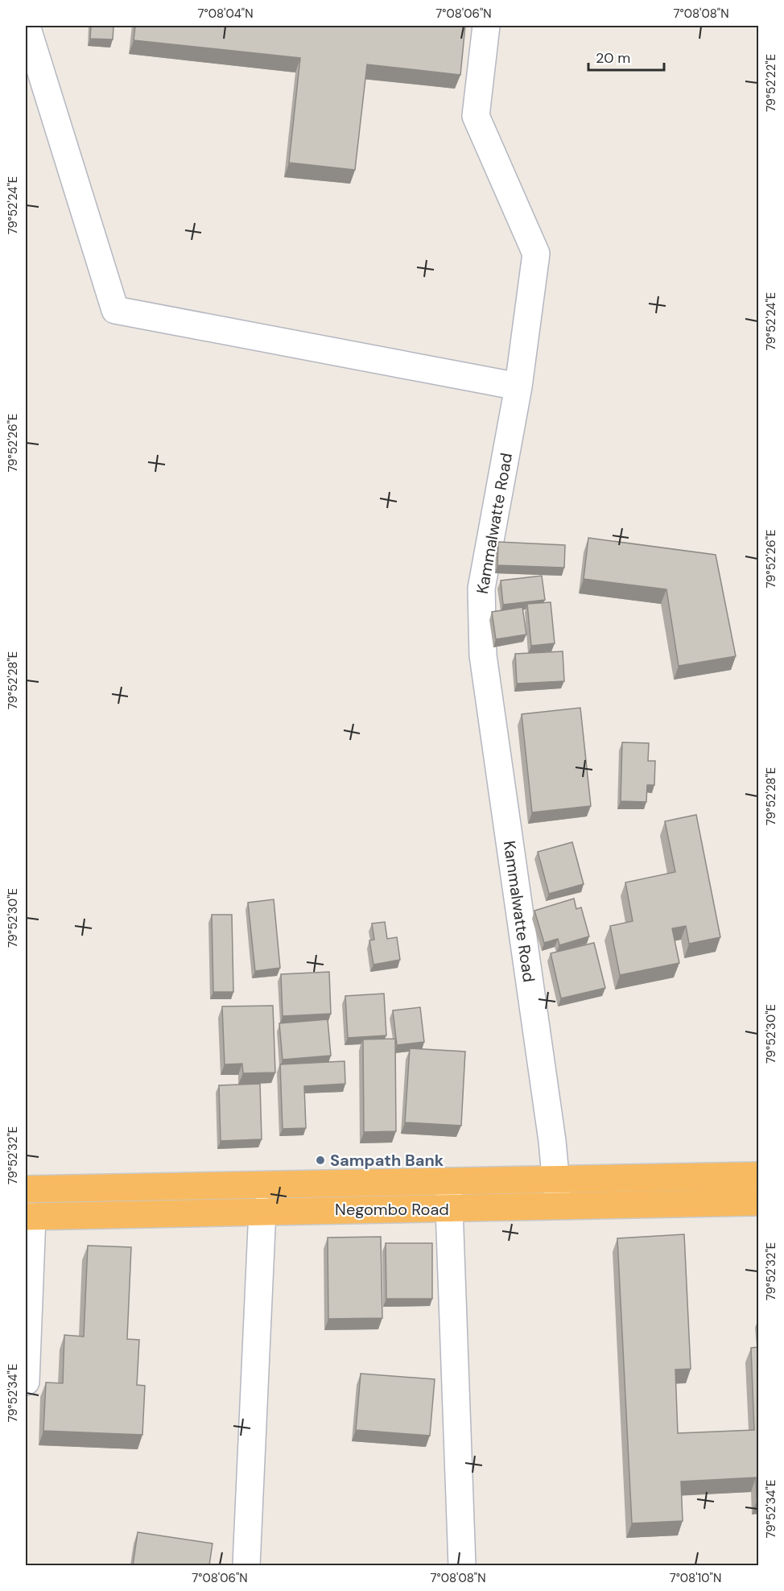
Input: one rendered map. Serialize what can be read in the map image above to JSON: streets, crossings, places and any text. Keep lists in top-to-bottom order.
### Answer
{
  "streets": {
    "highway": ["Negombo Road"],
    "street": ["Kammalwatte Road"]
  },
  "crossings": [
    ["Kammalwatte Road", "Negombo Road"]
  ],
  "places": ["Sampath Bank"],
  "scale_bar": "20 m",
  "coordinates": [
    "7°08'04\"N",
    "7°08'06\"N",
    "7°08'08\"N",
    "79°52'22\"E",
    "79°52'24\"E",
    "79°52'26\"E",
    "79°52'28\"E",
    "79°52'30\"E",
    "79°52'32\"E",
    "79°52'34\"E",
    "7°08'10\"N"
  ]
}
